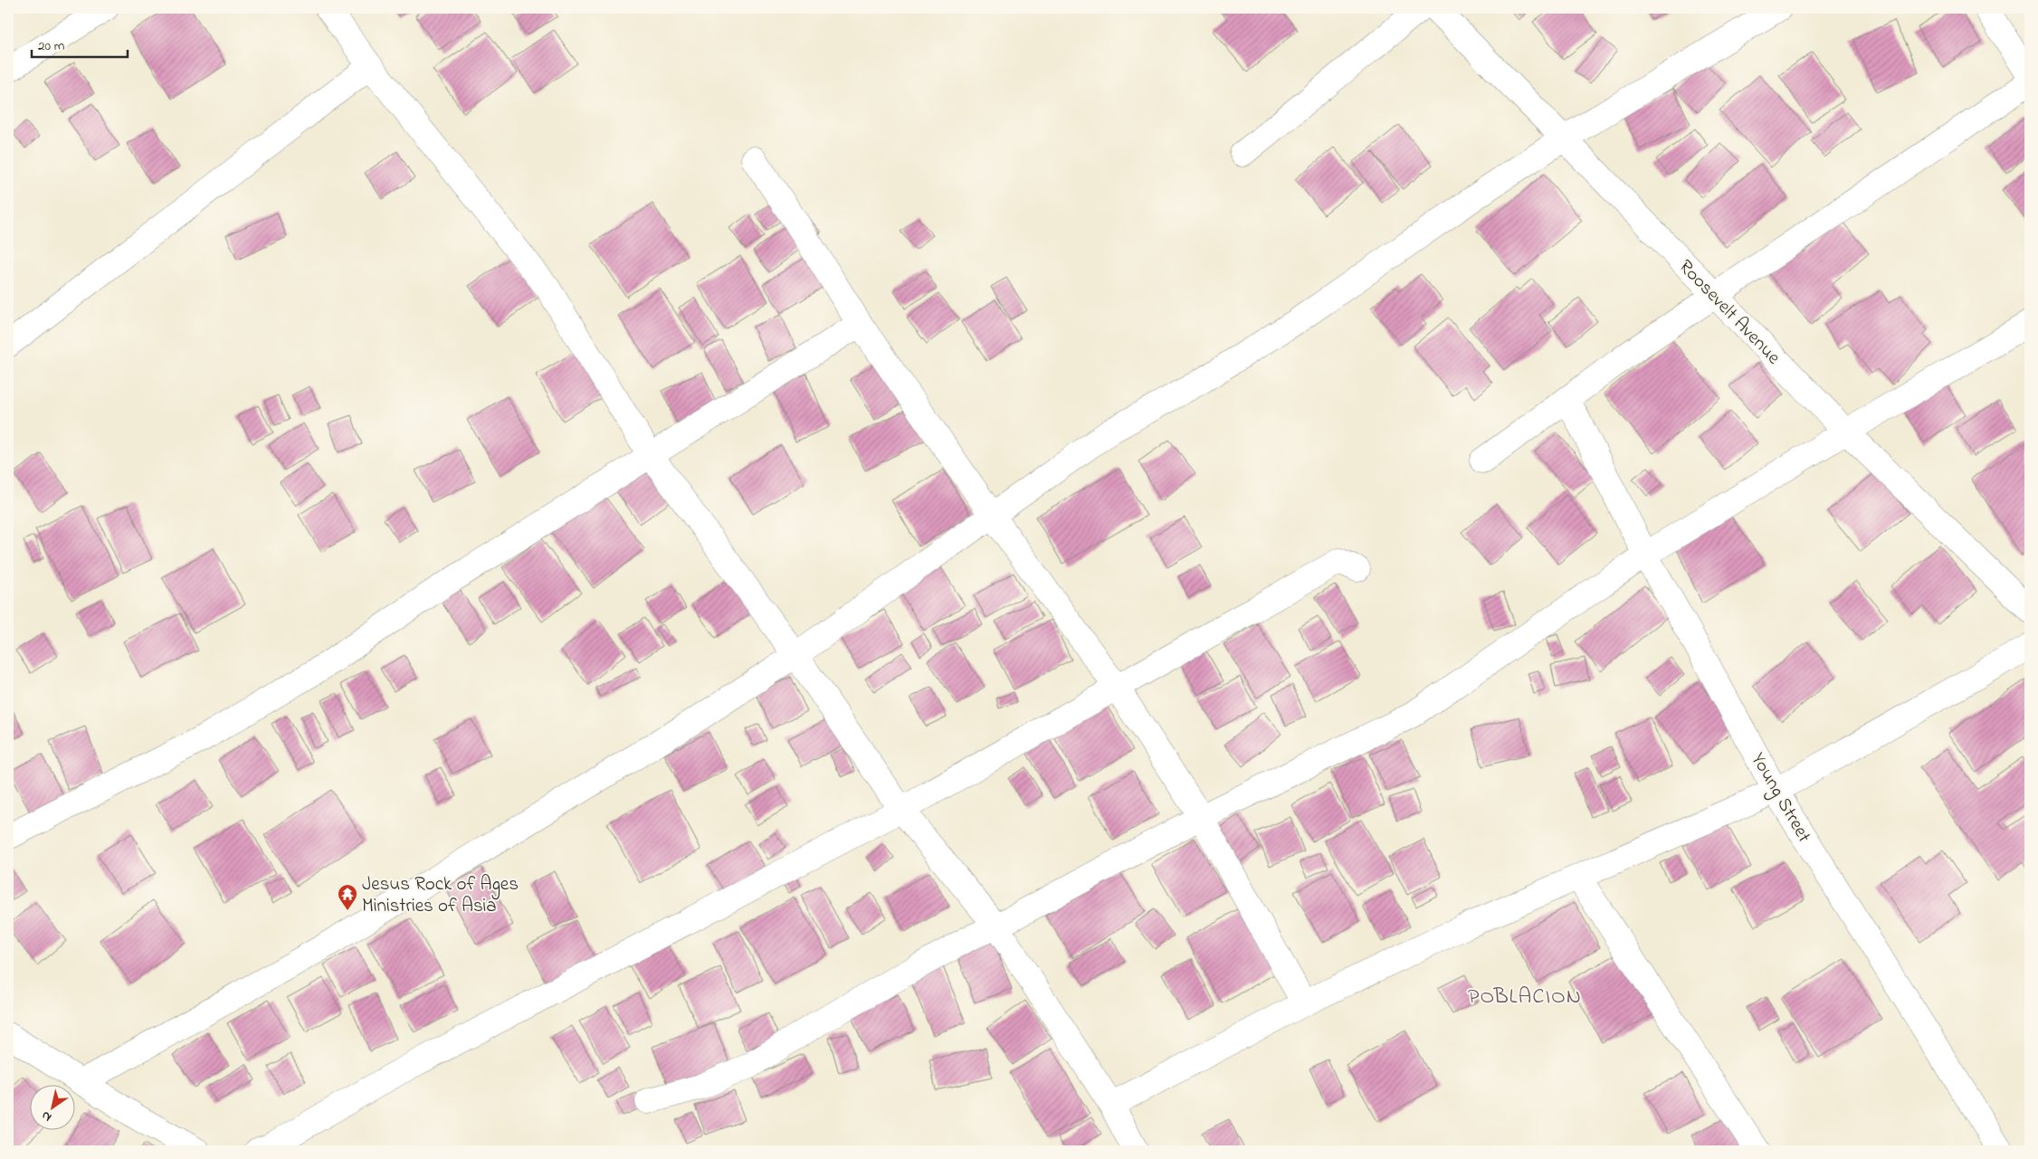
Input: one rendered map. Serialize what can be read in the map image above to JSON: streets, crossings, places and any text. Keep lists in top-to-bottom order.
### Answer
{
  "streets": {
    "street": ["Roosevelt Avenue", "Young Street"]
  },
  "districts": ["POBLACION"],
  "places": {
    "temple": ["Jesus Rock of Ages Ministries of Asia"]
  },
  "scale_bar": "20 m",
  "north": "bottom left"
}
